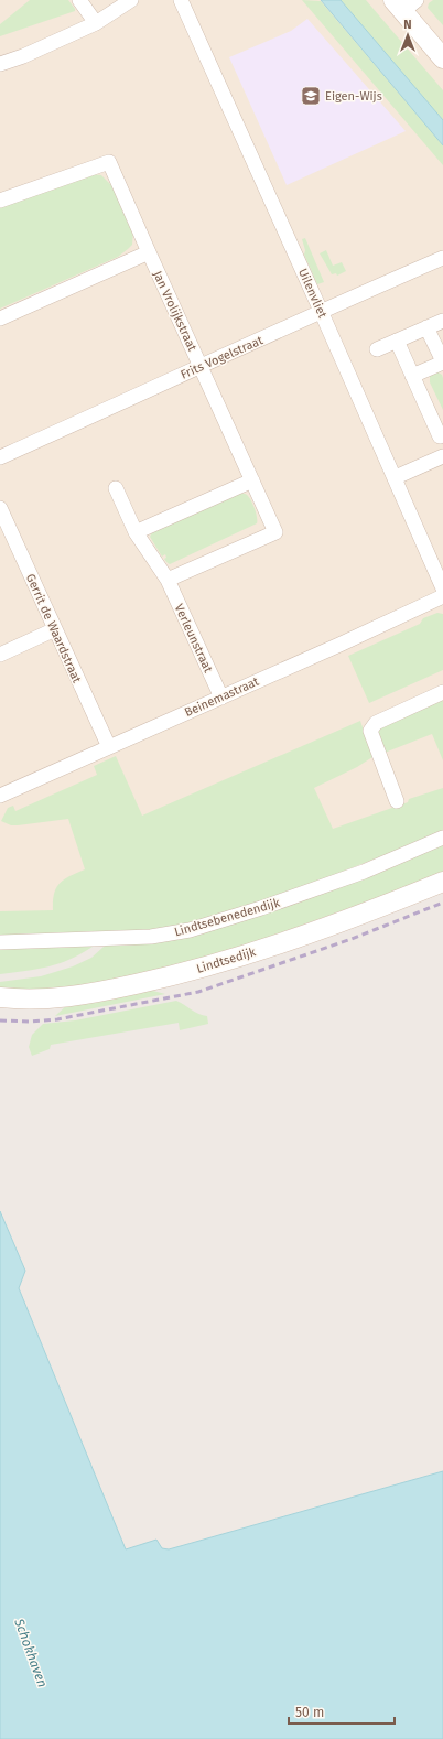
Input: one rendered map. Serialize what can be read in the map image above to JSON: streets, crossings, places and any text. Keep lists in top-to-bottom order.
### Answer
{
  "streets": {
    "main road": ["Lindtsedijk"],
    "street": [
      "Uilenvliet",
      "Jan Vrolijkstraat",
      "Frits Vogelstraat",
      "Gerrit de Waardstraat",
      "Verleunstraat",
      "Beinemastraat",
      "Lindtsebenedendijk"
    ]
  },
  "crossings": [
    ["Uilenvliet", "Frits Vogelstraat"],
    ["Jan Vrolijkstraat", "Frits Vogelstraat"],
    ["Jan Vrolijkstraat", "Verleunstraat"],
    ["Gerrit de Waardstraat", "Beinemastraat"],
    ["Verleunstraat", "Beinemastraat"]
  ],
  "water": ["Schokhaven"],
  "places": {
    "school or university": ["Eigen-Wijs"]
  },
  "scale_bar": "50 m",
  "north": "top"
}
